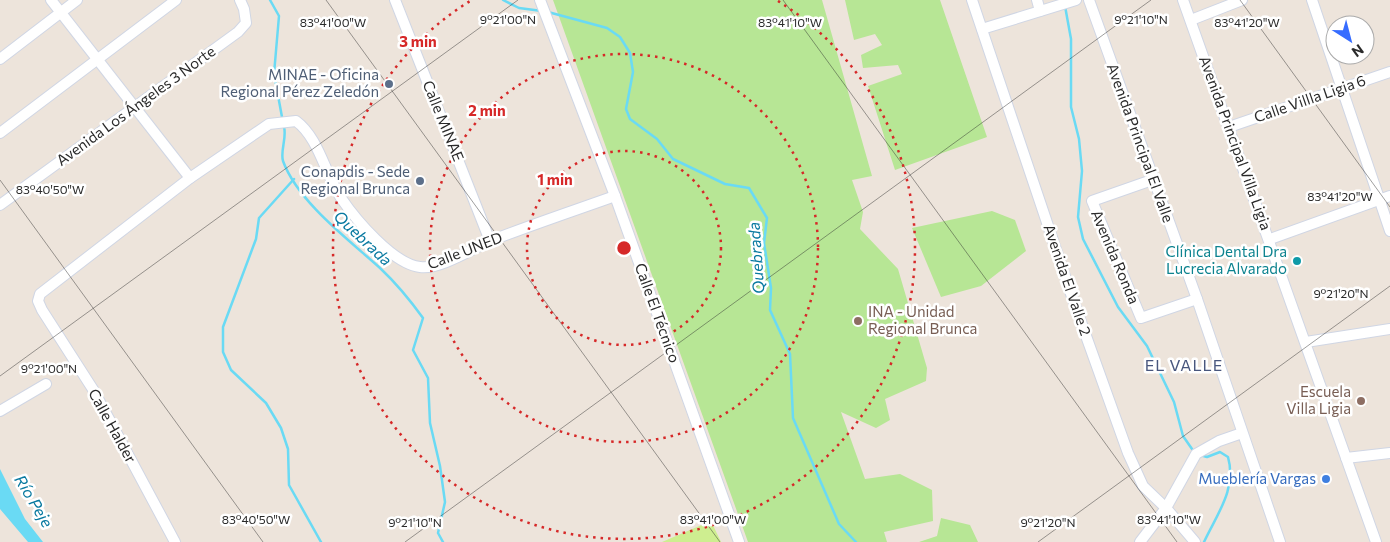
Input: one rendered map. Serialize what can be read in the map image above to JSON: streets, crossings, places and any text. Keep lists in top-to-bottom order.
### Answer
{
  "streets": {
    "street": [
      "Calle Villla Ligia 6",
      "Avenida Los Ángeles 3 Norte",
      "Calle MINAE",
      "Avenida Principal El Valle",
      "Avenida Principal Villa Ligia",
      "Calle UNED",
      "Avenida Ronda",
      "Avenida El Valle 2",
      "Calle El Técnico",
      "Calle Halder"
    ]
  },
  "crossings": [
    ["Calle Villla Ligia 6", "Avenida Principal Villa Ligia"],
    ["Calle MINAE", "Calle UNED"],
    ["Avenida Principal El Valle", "Avenida Ronda"],
    ["Calle UNED", "Calle El Técnico"],
    ["Calle UNED", "Calle Halder"]
  ],
  "districts": ["EL VALLE"],
  "water": ["Quebrada", "Río Peje"],
  "places": [
    "MINAE - Oficina Regional Pérez Zeledón",
    "Conapdis - Sede Regional Brunca",
    "Clínica Dental Dra Lucrecia Alvarado",
    "INA - Unidad Regional Brunca",
    "Escuela Villa Ligia",
    "Mueblería Vargas"
  ],
  "north": "bottom right",
  "coordinates": [
    "9°21'00\"N",
    "9°21'10\"N",
    "83°41'00\"W",
    "83°41'10\"W",
    "83°41'20\"W",
    "83°40'50\"W",
    "9°21'20\"N"
  ],
  "rings": ["3 min", "2 min", "1 min"]
}
